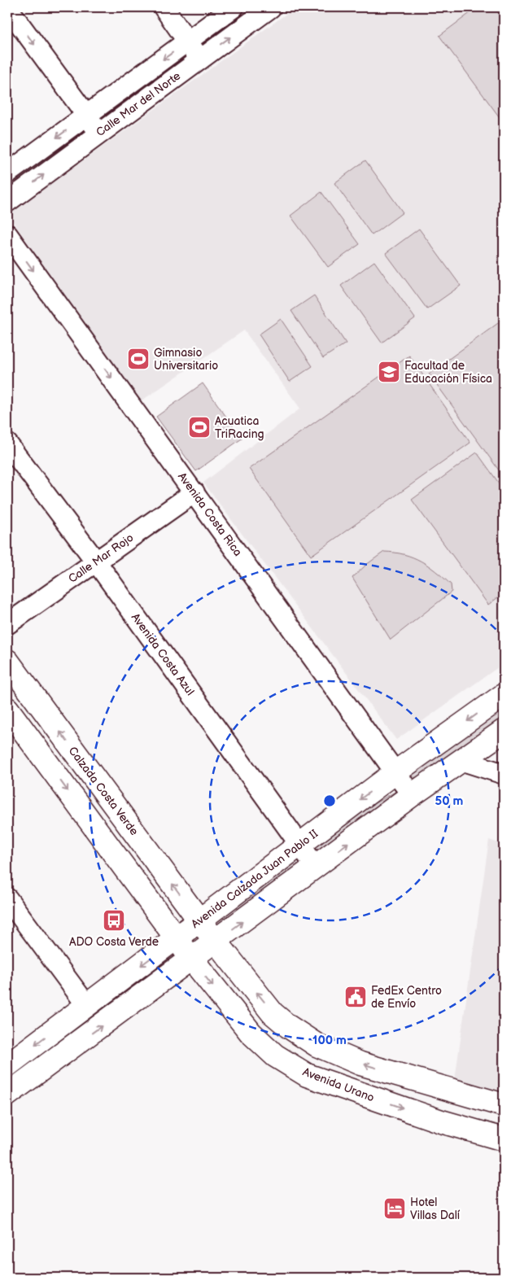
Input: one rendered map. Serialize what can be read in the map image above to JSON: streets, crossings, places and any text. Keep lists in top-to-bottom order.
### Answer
{
  "streets": {
    "main road": ["Calzada Costa Verde", "Avenida Calzada Juan Pablo II", "Avenida Urano"],
    "street": [
      "Calle Mar del Norte",
      "Avenida Costa Rica",
      "Calle Mar Rojo",
      "Avenida Costa Azul"
    ]
  },
  "crossings": [
    ["Avenida Costa Rica", "Calle Mar Rojo"],
    ["Avenida Costa Rica", "Avenida Calzada Juan Pablo II"],
    ["Calle Mar Rojo", "Avenida Costa Azul"],
    ["Avenida Costa Azul", "Avenida Calzada Juan Pablo II"],
    ["Calzada Costa Verde", "Avenida Calzada Juan Pablo II"],
    ["Avenida Calzada Juan Pablo II", "Avenida Urano"]
  ],
  "one_way": ["Avenida Costa Rica"],
  "places": {
    "sports": ["Gimnasio Universitario", "Acuatica TriRacing"],
    "school or university": ["Facultad de Educación Física"],
    "bus stop": ["ADO Costa Verde"],
    "public building": ["FedEx Centro de Envío"],
    "hotel": ["Hotel Villas Dalí"]
  },
  "rings": ["50 m", "100 m"]
}
